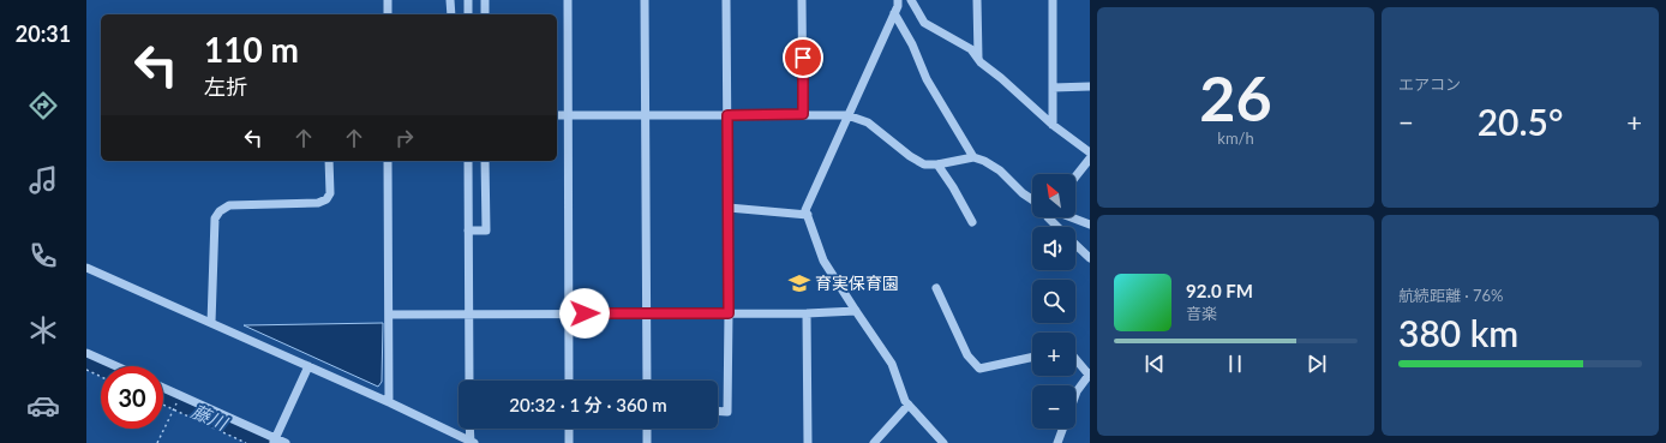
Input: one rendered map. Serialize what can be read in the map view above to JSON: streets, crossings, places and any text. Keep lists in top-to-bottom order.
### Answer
{
  "water": ["藤川"],
  "places": {
    "school or university": ["育実保育園"]
  },
  "north": "top left",
  "page": {
    "tabs": "20:31",
    "tile": [
      ["26", "km/h"],
      "エアコン",
      ["航続距離 · 76%", "380 km"]
    ],
    "turn": ["110 m", "左折"],
    "heat": ["−", "20.5°", "+"],
    "map_buttons": ["+", "−"],
    "song": ["92.0 FM", "音楽"],
    "limit": "30",
    "trip": "20:32 · 1 分 · 360 m"
  }
}
